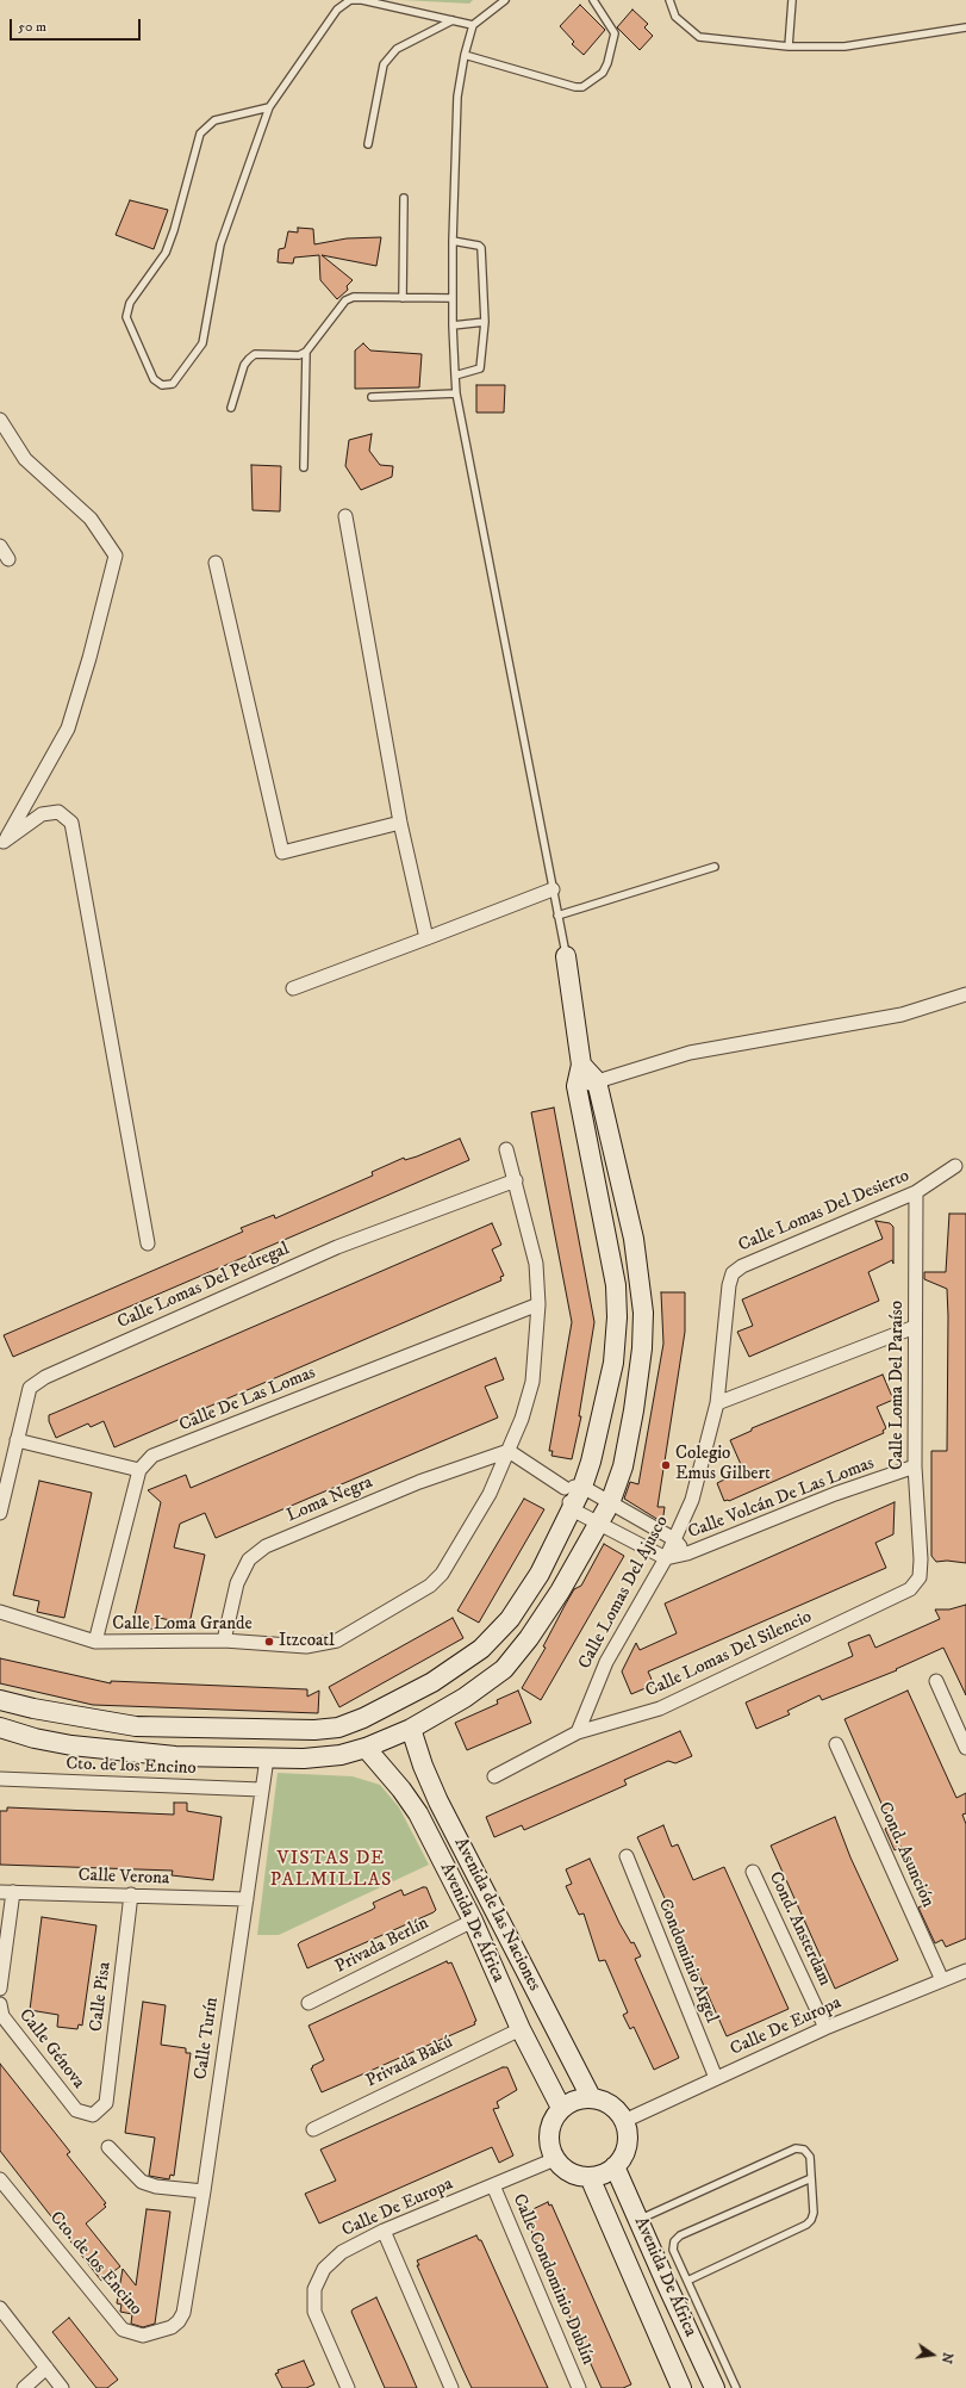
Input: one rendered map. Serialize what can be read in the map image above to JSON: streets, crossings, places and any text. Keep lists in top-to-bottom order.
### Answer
{
  "streets": {
    "street": [
      "Calle Lomas Del Desierto",
      "Calle Lomas Del Pedregal",
      "Calle Loma Del Paraíso",
      "Calle De Las Lomas",
      "Calle Volcán De Las Lomas",
      "Loma Negra",
      "Calle Lomas Del Ajusco",
      "Calle Loma Grande",
      "Calle Lomas Del Silencio",
      "Cto. de los Encino",
      "Cond. Asunción",
      "Calle Verona",
      "Avenida de las Naciones",
      "Avenida De África",
      "Cond. Ansterdam",
      "Privada Berlín",
      "Condominio Argel",
      "Calle Pisa",
      "Calle De Europa",
      "Calle Turín",
      "Calle Génova",
      "Privada Bakú",
      "Calle Condominio Dublín"
    ]
  },
  "crossings": [
    ["Calle Lomas Del Desierto", "Calle Loma Del Paraíso"],
    ["Calle Lomas Del Desierto", "Calle Lomas Del Ajusco"],
    ["Calle Lomas Del Pedregal", "Calle Loma Grande"],
    ["Calle Loma Del Paraíso", "Calle Volcán De Las Lomas"],
    ["Calle Loma Del Paraíso", "Calle Lomas Del Silencio"],
    ["Calle De Las Lomas", "Calle Loma Grande"],
    ["Calle Volcán De Las Lomas", "Loma Negra"],
    ["Calle Volcán De Las Lomas", "Calle Lomas Del Ajusco"],
    ["Calle Volcán De Las Lomas", "Calle Loma Grande"],
    ["Loma Negra", "Calle Loma Grande"],
    ["Calle Lomas Del Ajusco", "Calle Lomas Del Silencio"],
    ["Cto. de los Encino", "Calle Turín"],
    ["Cond. Asunción", "Calle De Europa"],
    ["Calle Verona", "Calle Pisa"],
    ["Calle Verona", "Calle Turín"],
    ["Avenida de las Naciones", "Avenida De África"],
    ["Avenida de las Naciones", "Calle De Europa"],
    ["Avenida De África", "Privada Berlín"],
    ["Avenida De África", "Calle De Europa"],
    ["Avenida De África", "Privada Bakú"],
    ["Cond. Ansterdam", "Calle De Europa"],
    ["Condominio Argel", "Calle De Europa"],
    ["Calle Pisa", "Calle Génova"],
    ["Calle De Europa", "Calle Condominio Dublín"]
  ],
  "districts": ["VISTAS DE PALMILLAS"],
  "places": ["Colegio Emus Gilbert", "Itzcoatl"],
  "scale_bar": "50 m",
  "north": "right"
}
